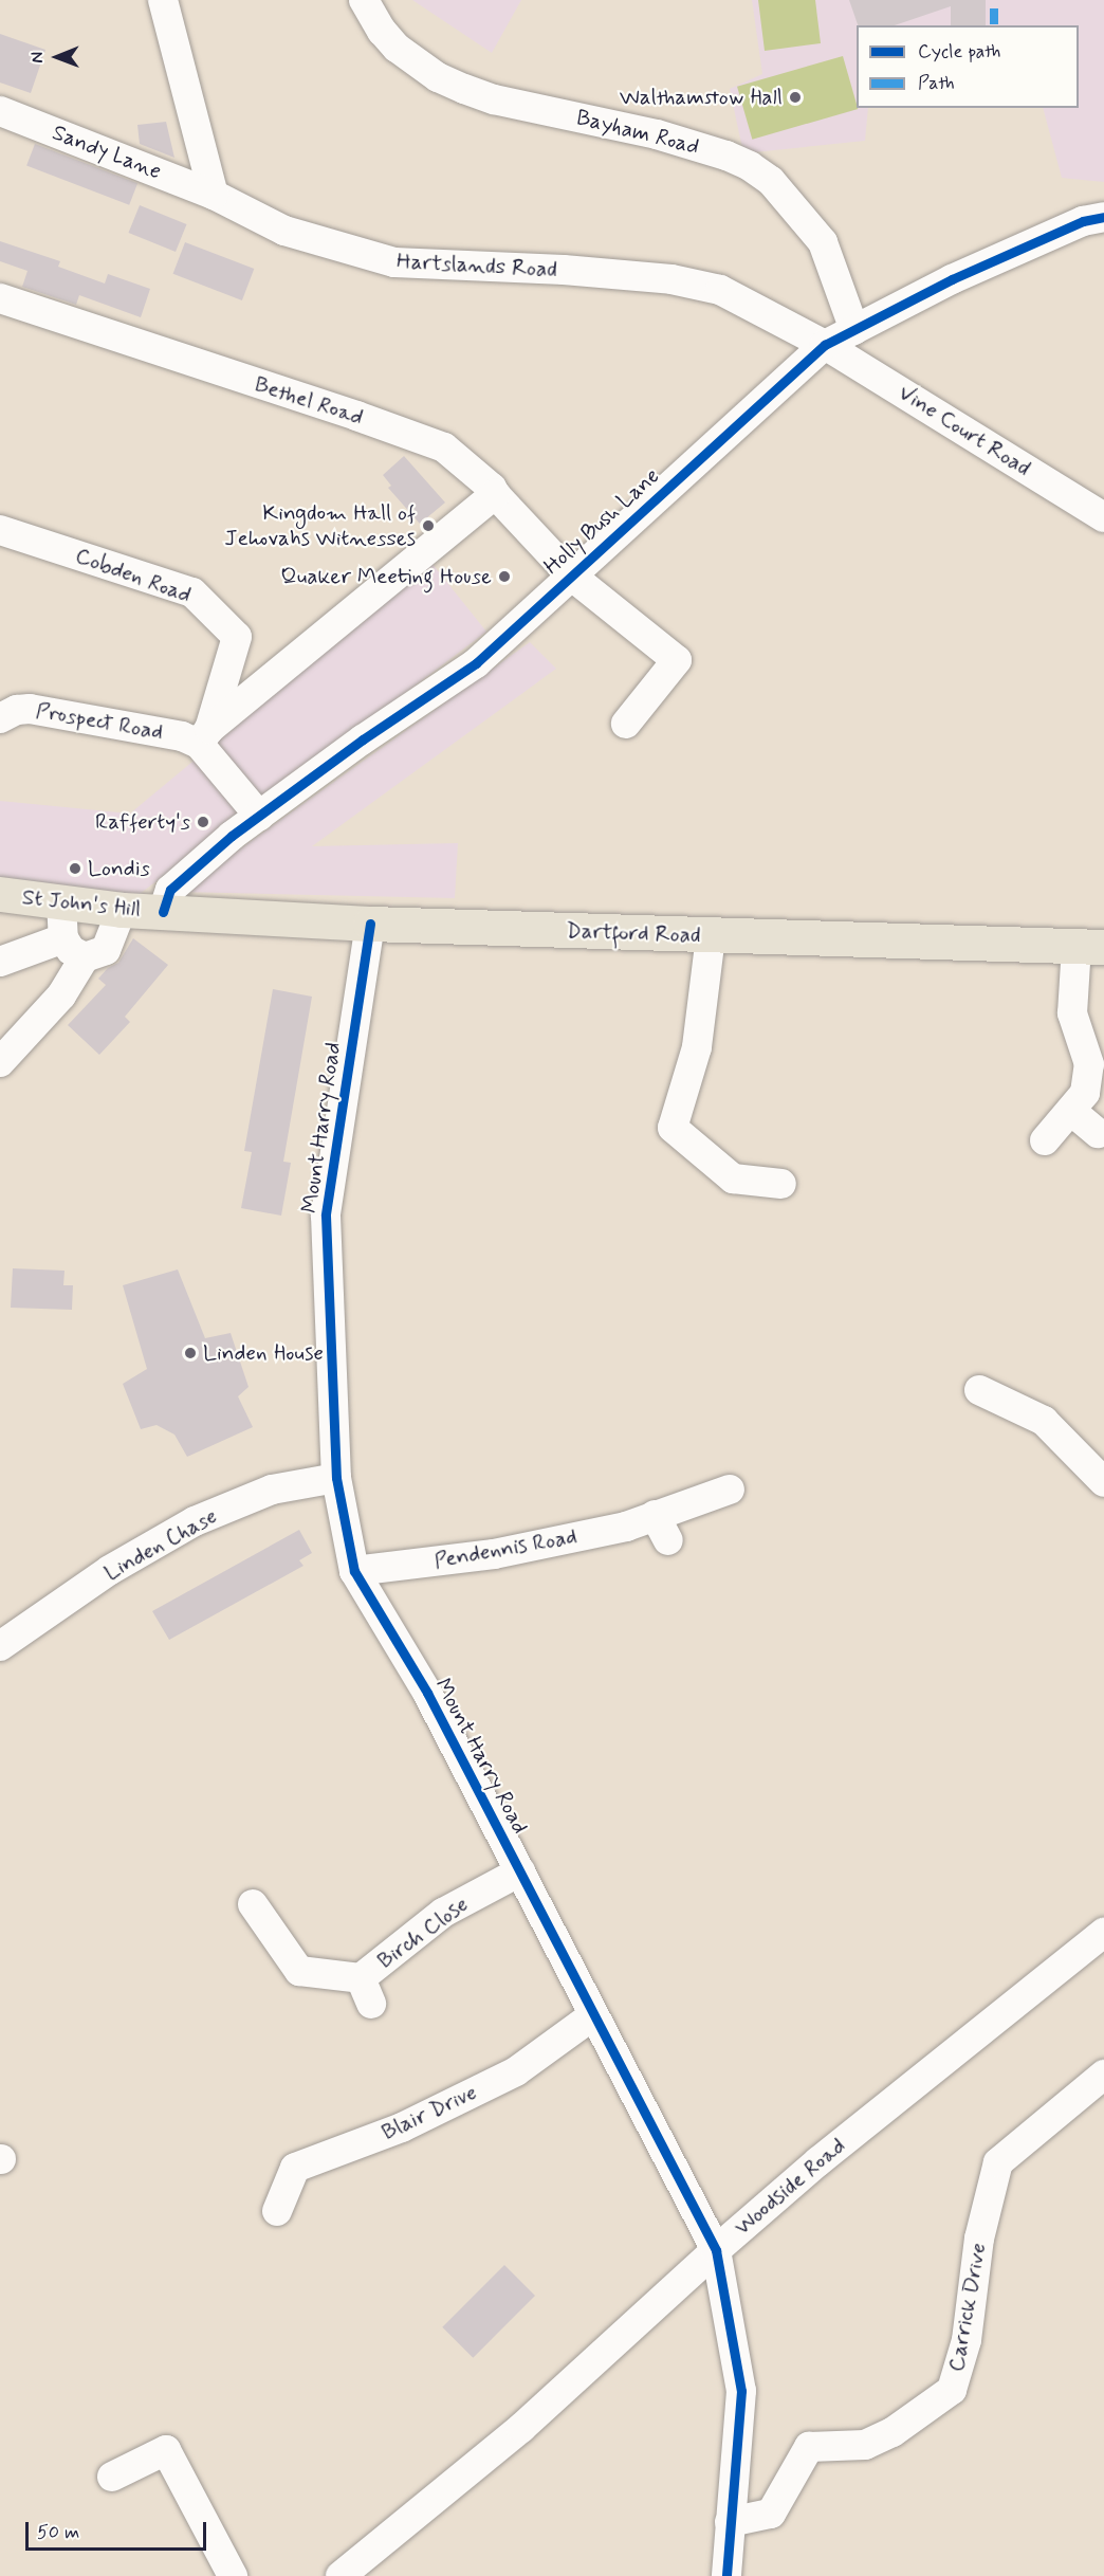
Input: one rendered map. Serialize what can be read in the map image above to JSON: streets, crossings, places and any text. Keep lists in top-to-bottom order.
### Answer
{
  "streets": {
    "main road": ["St John's Hill", "Dartford Road"],
    "street": [
      "Bayham Road",
      "Sandy Lane",
      "Hartslands Road",
      "Bethel Road",
      "Vine Court Road",
      "Holly Bush Lane",
      "Cobden Road",
      "Prospect Road",
      "Mount Harry Road",
      "Linden Chase",
      "Pendennis Road",
      "Birch Close",
      "Blair Drive",
      "Woodside Road",
      "Carrick Drive"
    ]
  },
  "crossings": [
    ["Bayham Road", "Holly Bush Lane"],
    ["Sandy Lane", "Hartslands Road"],
    ["Hartslands Road", "Vine Court Road"],
    ["Hartslands Road", "Holly Bush Lane"],
    ["Bethel Road", "Holly Bush Lane"],
    ["Vine Court Road", "Holly Bush Lane"],
    ["Holly Bush Lane", "St John's Hill"],
    ["Holly Bush Lane", "Dartford Road"],
    ["Cobden Road", "Prospect Road"],
    ["St John's Hill", "Dartford Road"],
    ["Dartford Road", "Mount Harry Road"],
    ["Mount Harry Road", "Linden Chase"],
    ["Mount Harry Road", "Pendennis Road"],
    ["Mount Harry Road", "Birch Close"],
    ["Mount Harry Road", "Blair Drive"],
    ["Mount Harry Road", "Woodside Road"],
    ["Mount Harry Road", "Carrick Drive"]
  ],
  "places": [
    "Walthamstow Hall",
    "Kingdom Hall of Jehovahs Witnesses",
    "Quaker Meeting House",
    "Rafferty's",
    "Londis",
    "Linden House"
  ],
  "legend": ["Cycle path", "Path"],
  "scale_bar": "50 m",
  "north": "left"
}
